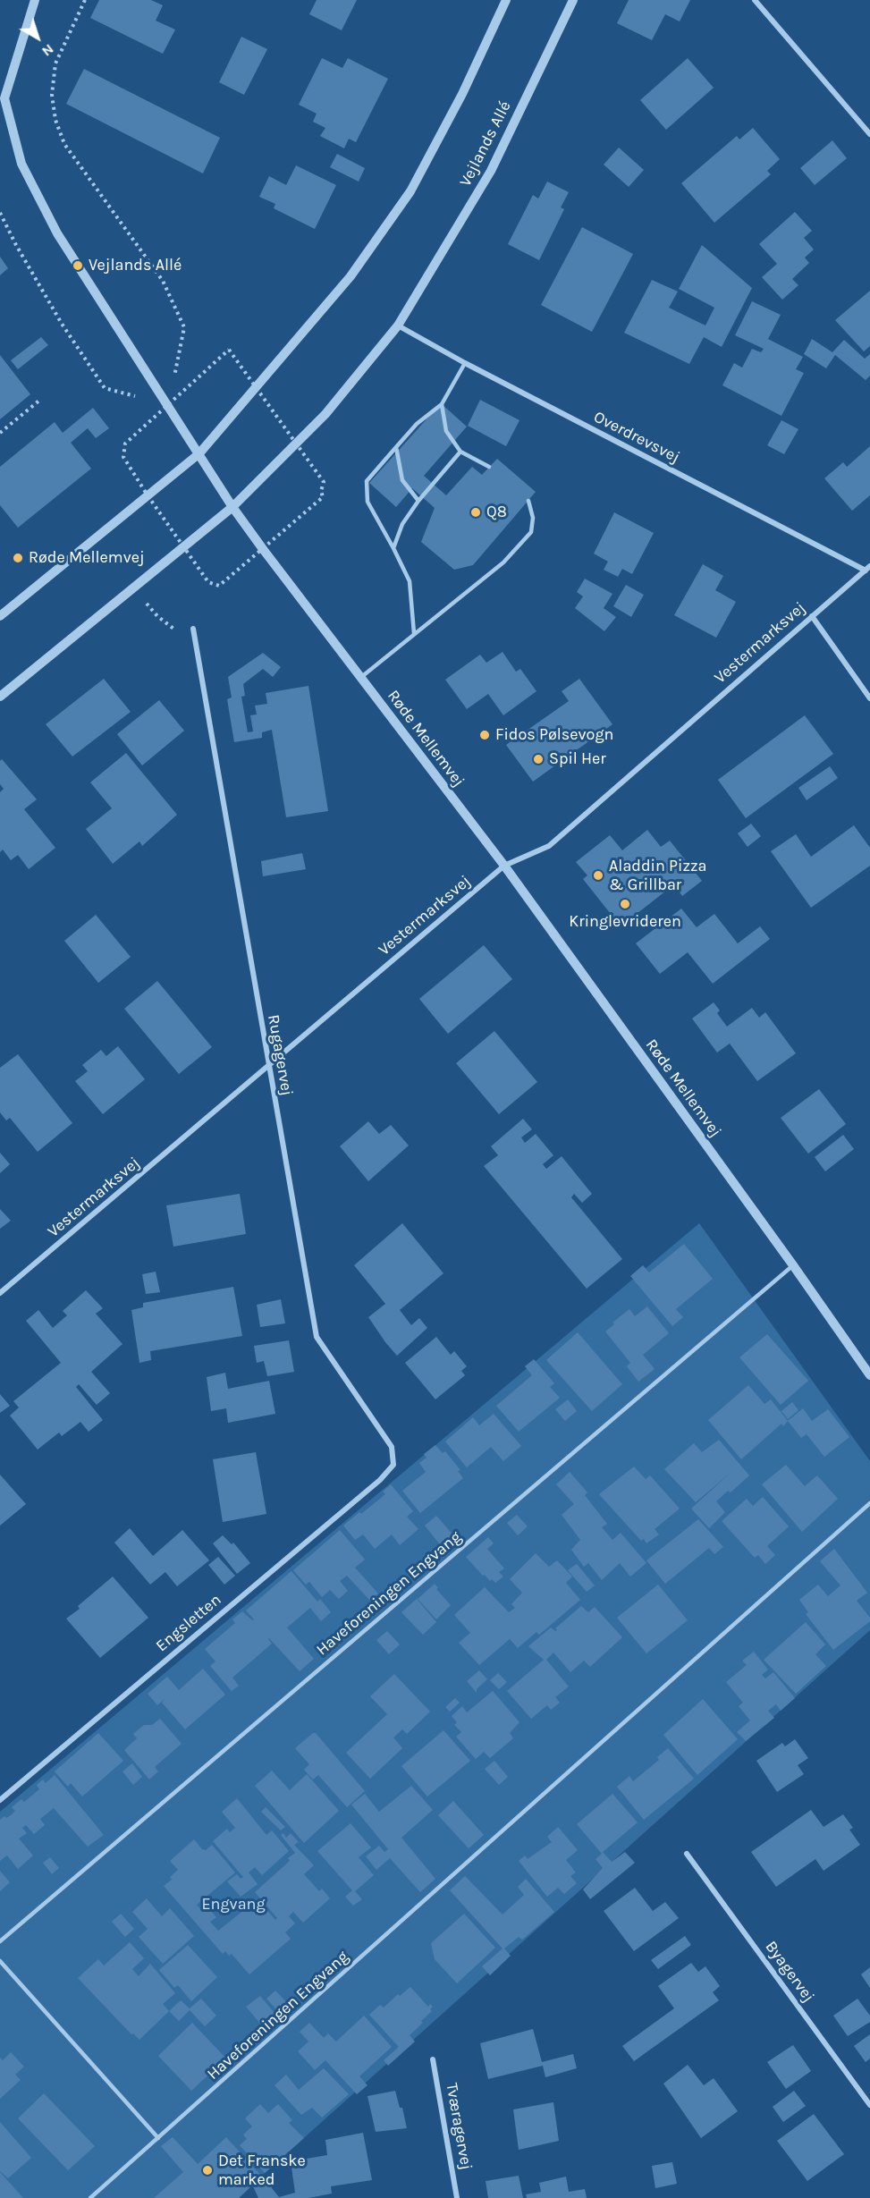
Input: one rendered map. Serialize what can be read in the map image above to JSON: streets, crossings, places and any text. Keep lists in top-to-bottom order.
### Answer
{
  "streets": {
    "street": [
      "Vejlands Allé",
      "Overdrevsvej",
      "Vestermarksvej",
      "Røde Mellemvej",
      "Rugagervej",
      "Engsletten",
      "Byagervej",
      "Tværagervej"
    ],
    "lane": ["Haveforeningen Engvang"]
  },
  "crossings": [
    ["Vejlands Allé", "Overdrevsvej"],
    ["Vejlands Allé", "Røde Mellemvej"],
    ["Overdrevsvej", "Vestermarksvej"],
    ["Vestermarksvej", "Røde Mellemvej"],
    ["Vestermarksvej", "Rugagervej"],
    ["Røde Mellemvej", "Haveforeningen Engvang"],
    ["Rugagervej", "Engsletten"]
  ],
  "parks": ["Engvang"],
  "places": [
    "Vejlands Allé",
    "Q8",
    "Røde Mellemvej",
    "Fidos Pølsevogn",
    "Spil Her",
    "Aladdin Pizza & Grillbar",
    "Kringlevrideren",
    "Det Franske marked"
  ],
  "north": "bottom right"
}
